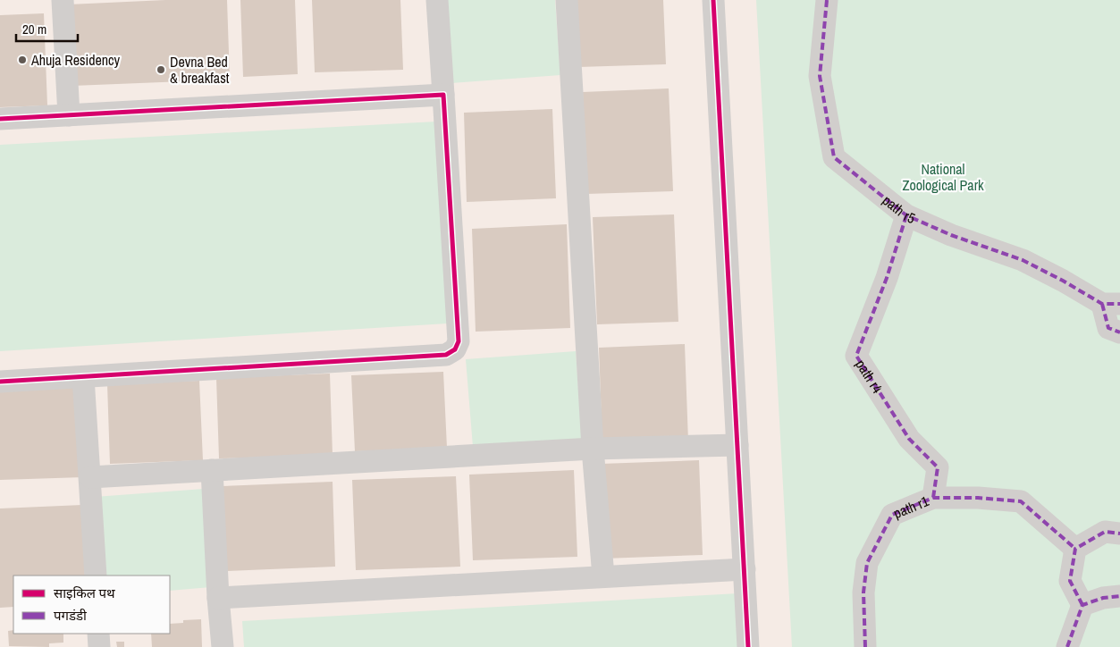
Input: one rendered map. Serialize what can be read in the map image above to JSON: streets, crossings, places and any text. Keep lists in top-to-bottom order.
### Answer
{
  "streets": {
    "street": ["path r5", "path r4", "path r1"]
  },
  "crossings": [
    ["path r5", "path r4"],
    ["path r4", "path r1"]
  ],
  "parks": ["National Zoological Park"],
  "places": ["Ahuja Residency", "Devna Bed & breakfast"],
  "legend": ["साइकिल पथ", "पगडंडी"],
  "scale_bar": "20 m"
}
